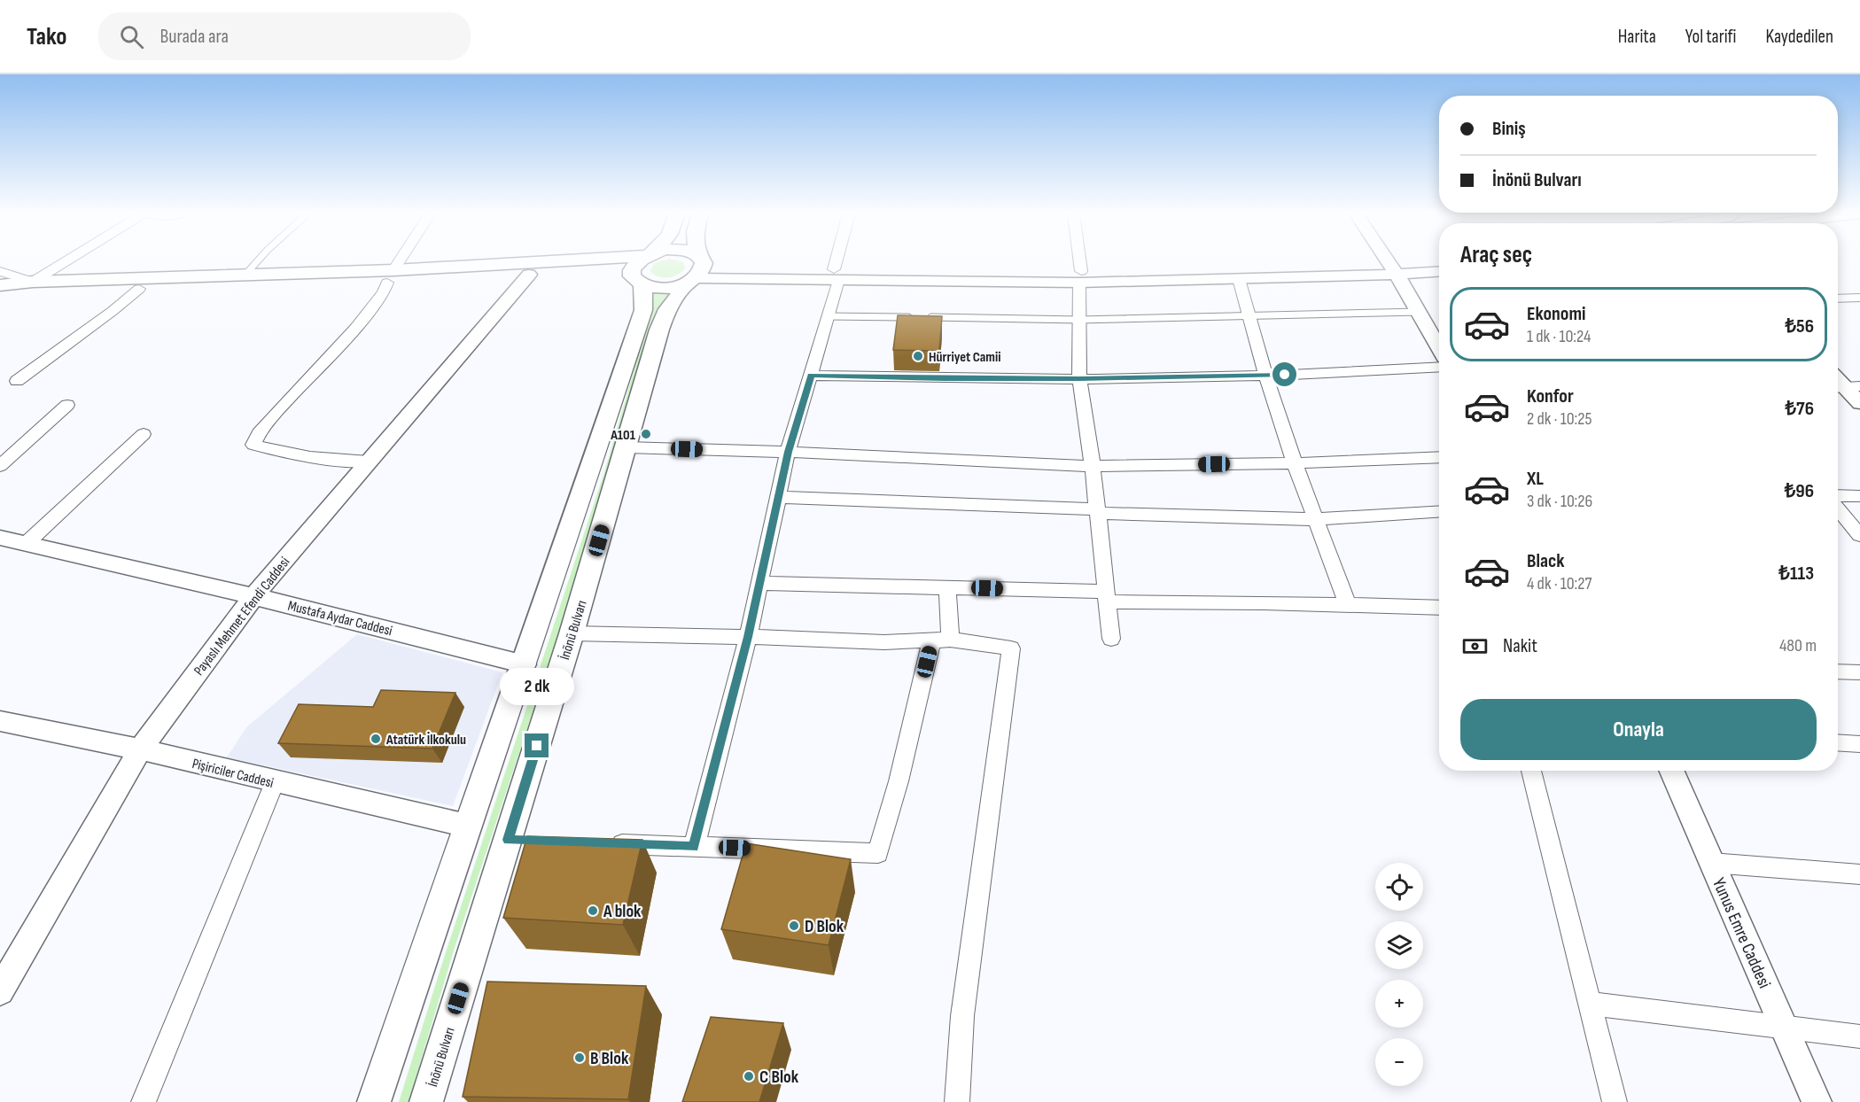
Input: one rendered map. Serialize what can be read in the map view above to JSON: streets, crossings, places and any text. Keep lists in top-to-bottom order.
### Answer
{
  "streets": {
    "main road": ["İnönü Bulvarı"],
    "street": [
      "Payaslı Mehmet Efendi Caddesi",
      "Mustafa Aydar Caddesi",
      "Pişiriciler Caddesi",
      "Yunus Emre Caddesi"
    ]
  },
  "crossings": [
    ["Payaslı Mehmet Efendi Caddesi", "Mustafa Aydar Caddesi"],
    ["Payaslı Mehmet Efendi Caddesi", "Pişiriciler Caddesi"]
  ],
  "places": [
    "Hürriyet Camii",
    "A101",
    "Atatürk İlkokulu",
    "A blok",
    "D Blok",
    "B Blok",
    "C Blok"
  ],
  "page": {
    "header": "Tako",
    "search": "Burada ara",
    "nav": ["Harita", "Yol tarifi", "Kaydedilen"],
    "banner": ["Biniş", "İnönü Bulvarı"],
    "heading": "Araç seç",
    "list": [
      {
        "name": "Ekonomi",
        "note": "1 dk · 10:24",
        "value": "₺56"
      },
      {
        "name": "Konfor",
        "note": "2 dk · 10:25",
        "value": "₺76"
      },
      {
        "name": "XL",
        "note": "3 dk · 10:26",
        "value": "₺96"
      },
      {
        "name": "Black",
        "note": "4 dk · 10:27",
        "value": "₺113"
      }
    ],
    "pay": ["Nakit", "480 m"],
    "bubble": "2 dk",
    "buttons": "Onayla",
    "map_buttons": ["+", "−"]
  }
}
